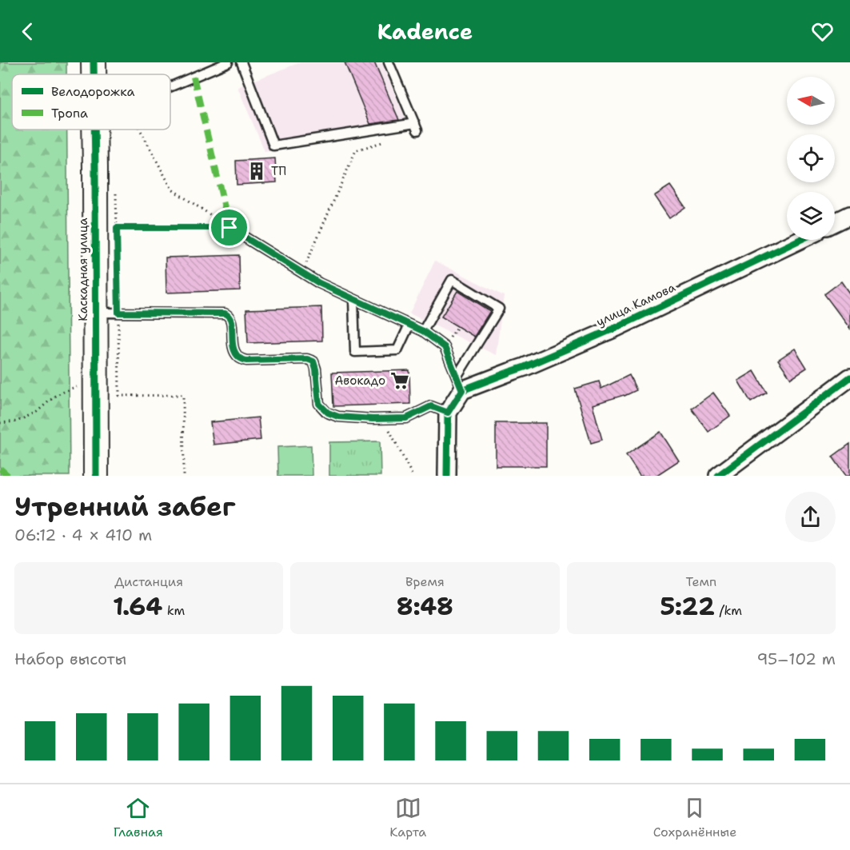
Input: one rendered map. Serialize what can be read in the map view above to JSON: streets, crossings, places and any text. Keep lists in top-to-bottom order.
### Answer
{
  "streets": {
    "street": ["Каскадная улица", "улица Камова"]
  },
  "places": {
    "building": ["ТП"],
    "supermarket": ["Авокадо"]
  },
  "legend": ["Велодорожка", "Тропа"],
  "north": "left",
  "page": {
    "header": "Kadence",
    "heading": ["Утренний забег", "06:12 · 4 × 410 m"],
    "stats": [
      ["Дистанция", "1.64 km"],
      ["Время", "8:48"],
      ["Темп", "5:22 /km"]
    ],
    "chart": ["Набор высоты", "95–102 m"],
    "tabs": ["Главная", "Карта", "Сохранённые"]
  }
}
